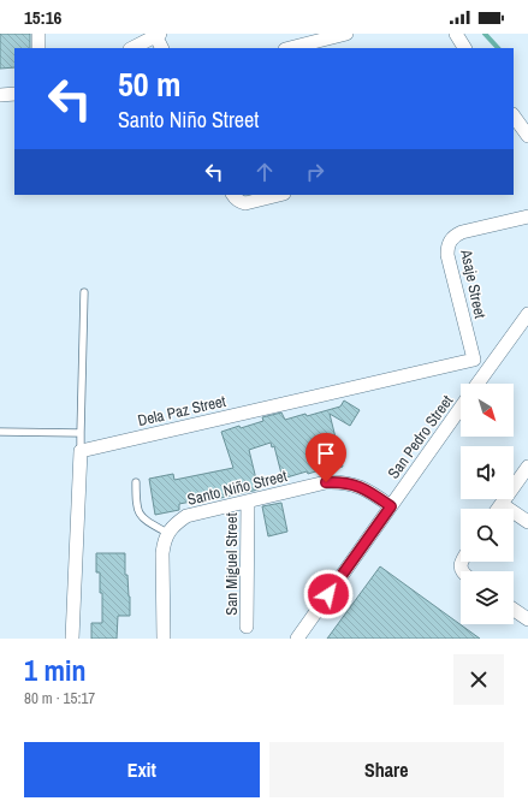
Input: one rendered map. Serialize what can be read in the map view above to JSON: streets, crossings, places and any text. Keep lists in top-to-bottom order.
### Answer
{
  "streets": {
    "street": [
      "Asaje Street",
      "Dela Paz Street",
      "San Pedro Street",
      "Santo Niño Street",
      "San Miguel Street"
    ]
  },
  "crossings": [
    ["Asaje Street", "Dela Paz Street"],
    ["San Pedro Street", "Santo Niño Street"],
    ["Santo Niño Street", "San Miguel Street"]
  ],
  "north": "bottom right",
  "page": {
    "status": "15:16",
    "turn": ["50 m", "Santo Niño Street"],
    "heading": ["1 min", "80 m · 15:17"],
    "buttons": ["Exit", "Share"]
  }
}
